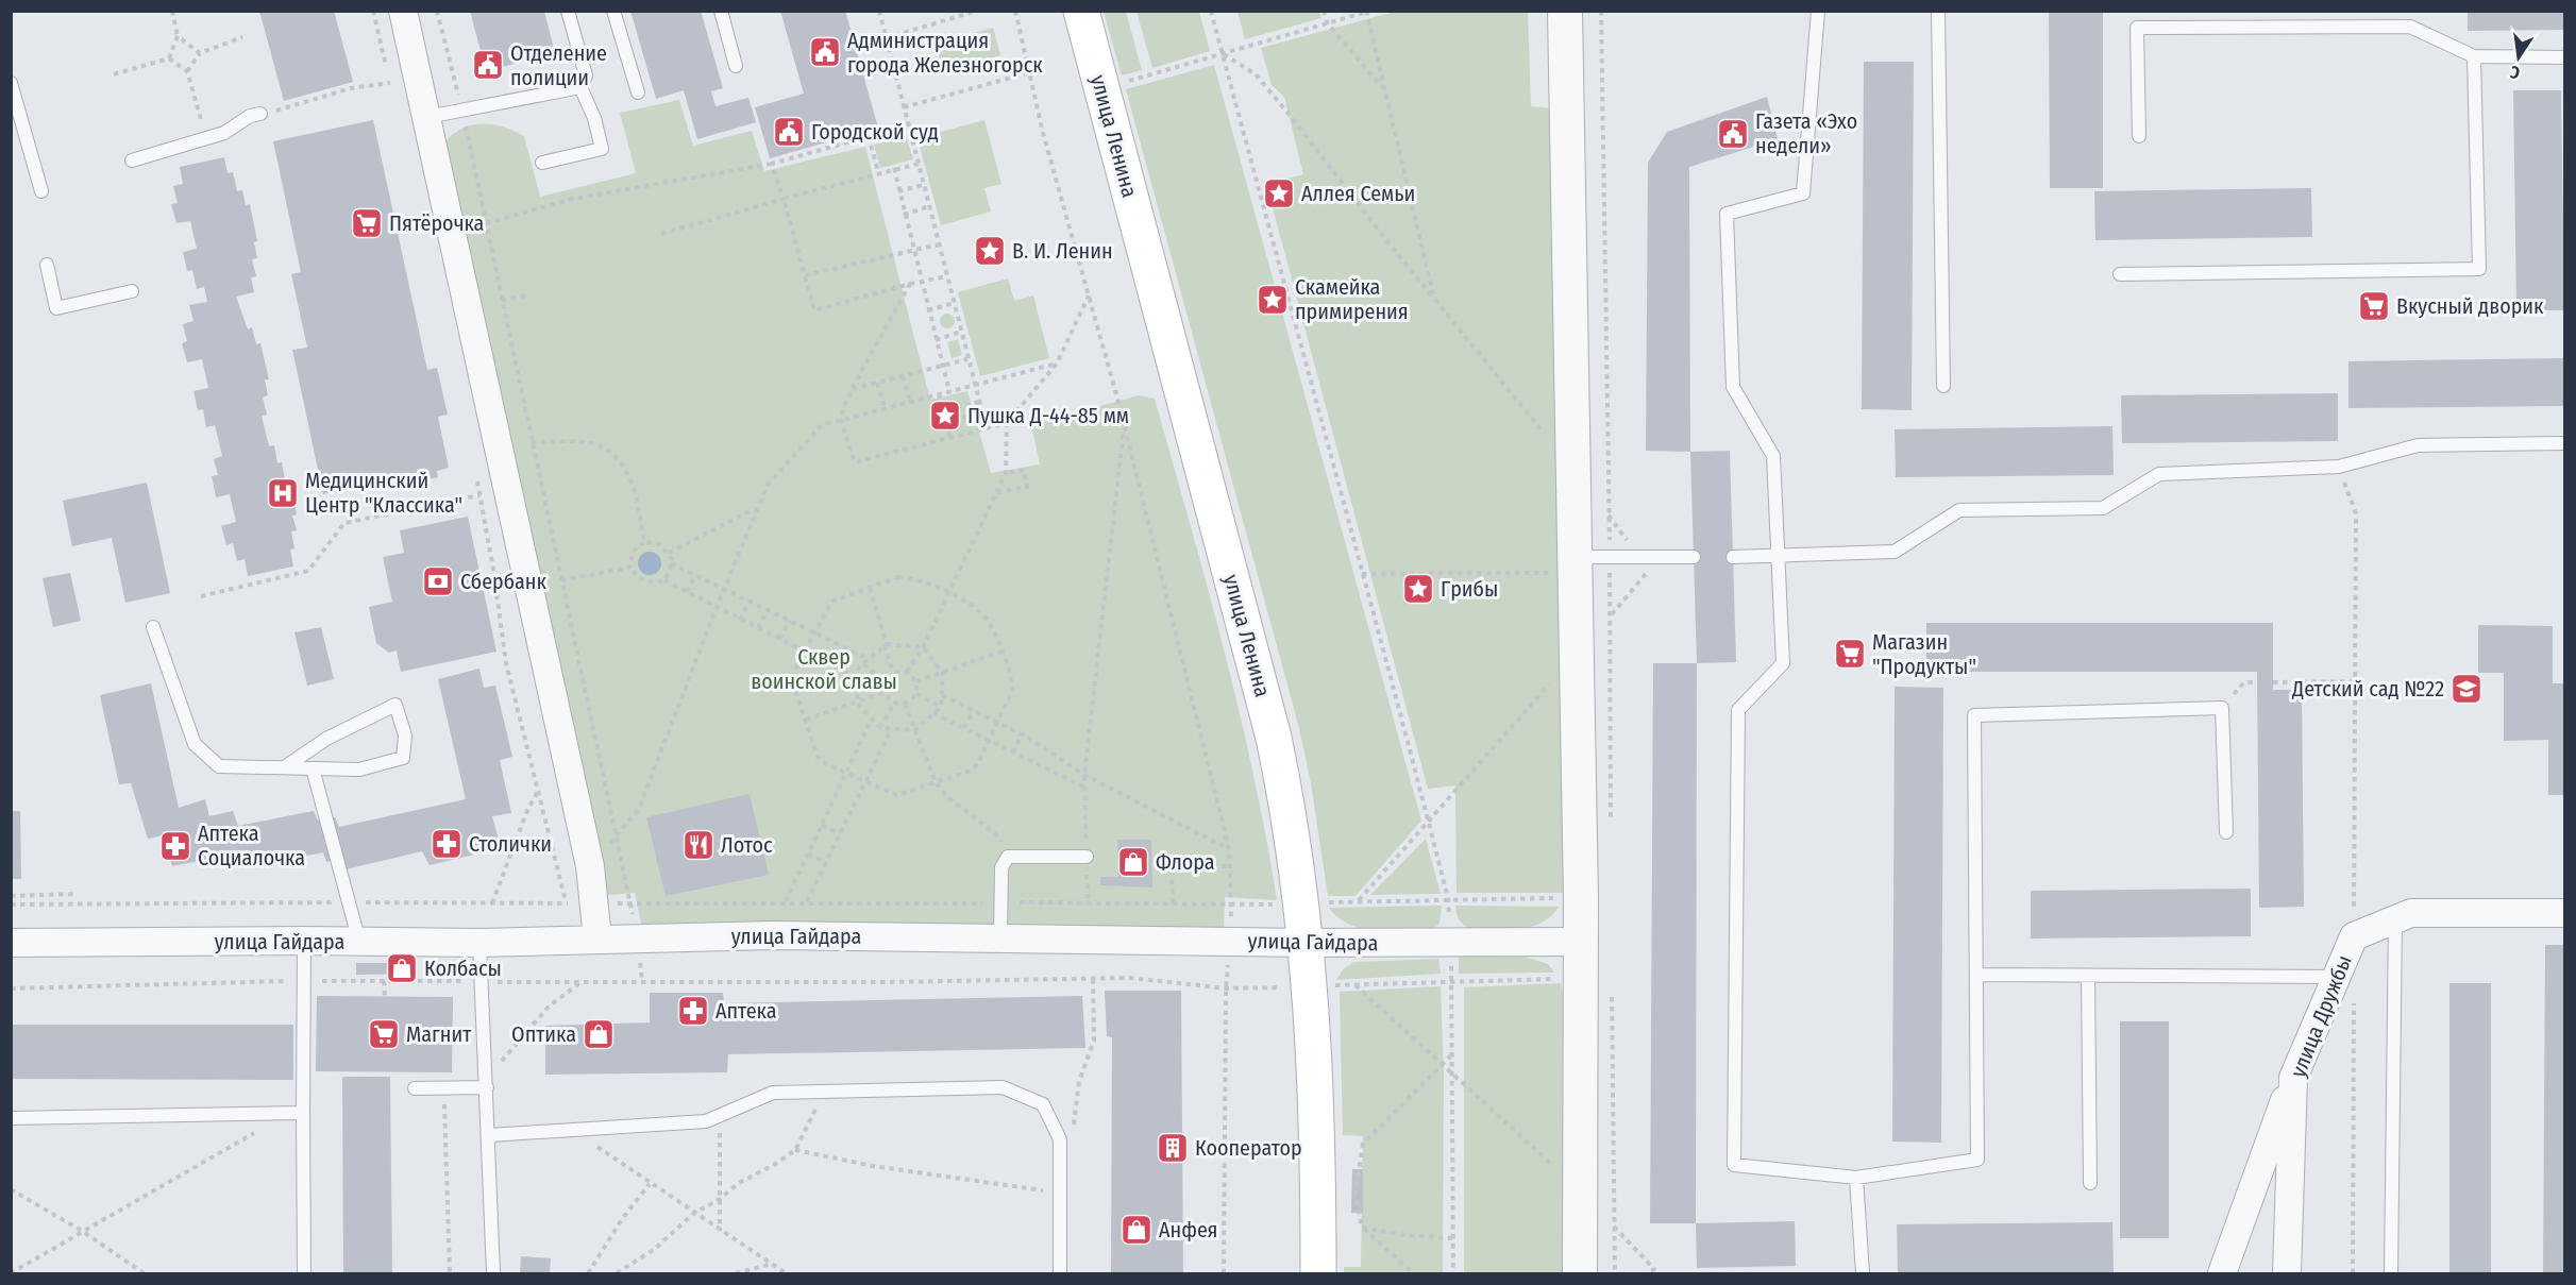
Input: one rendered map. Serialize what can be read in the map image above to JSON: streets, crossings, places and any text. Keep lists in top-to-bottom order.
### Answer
{
  "streets": {
    "main road": ["улица Ленина"],
    "street": ["улица Гайдара", "улица Дружбы"]
  },
  "crossings": [
    ["улица Ленина", "улица Гайдара"]
  ],
  "parks": ["Сквер воинской славы"],
  "places": {
    "public building": [
      "Администрация города Железногорск",
      "Отделение полиции",
      "Городской суд",
      "Газета «Эхо недели»"
    ],
    "place": [
      "Аллея Семьи",
      "В. И. Ленин",
      "Скамейка примирения",
      "Пушка Д-44-85 мм",
      "Грибы"
    ],
    "supermarket": [
      "Пятёрочка",
      "Вкусный дворик",
      "Магазин \"Продукты\"",
      "Магнит"
    ],
    "hospital": ["Медицинский Центр \"Классика\""],
    "bank": ["Сбербанк"],
    "school or university": ["Детский сад №22"],
    "pharmacy": ["Столички", "Аптека Социалочка", "Аптека"],
    "restaurant": ["Лотос"],
    "shop": [
      "Флора",
      "Колбасы",
      "Оптика",
      "Анфея"
    ],
    "building": ["Кооператор"]
  },
  "north": "bottom"
}
